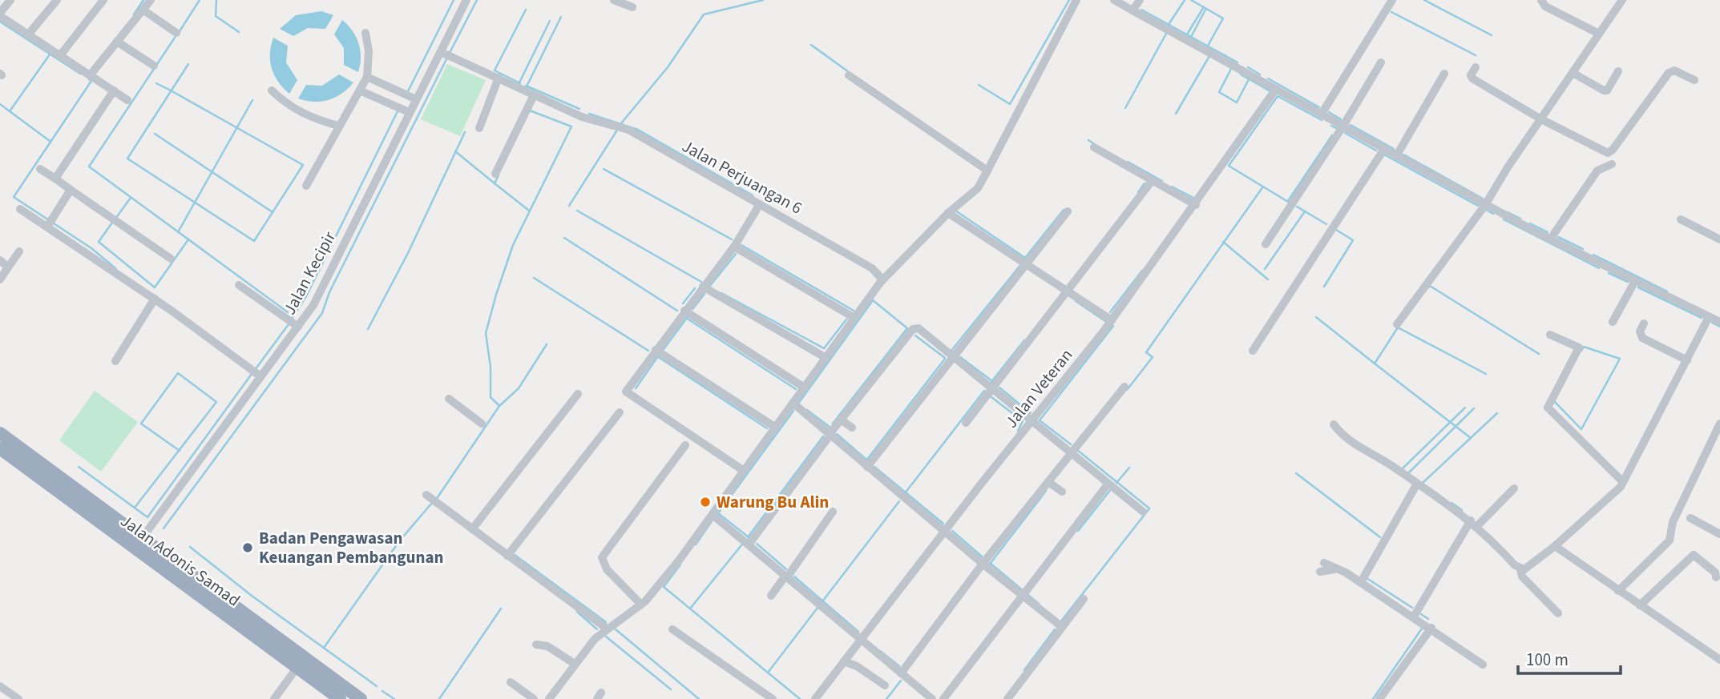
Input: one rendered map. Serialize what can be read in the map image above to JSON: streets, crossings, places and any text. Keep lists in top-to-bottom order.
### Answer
{
  "streets": {
    "highway": ["Jalan Adonis Samad"],
    "street": ["Jalan Perjuangan 6", "Jalan Kecipir", "Jalan Veteran"]
  },
  "crossings": [
    ["Jalan Perjuangan 6", "Jalan Kecipir"]
  ],
  "places": ["Warung Bu Alin", "Badan Pengawasan Keuangan Pembangunan"],
  "scale_bar": "100 m"
}
